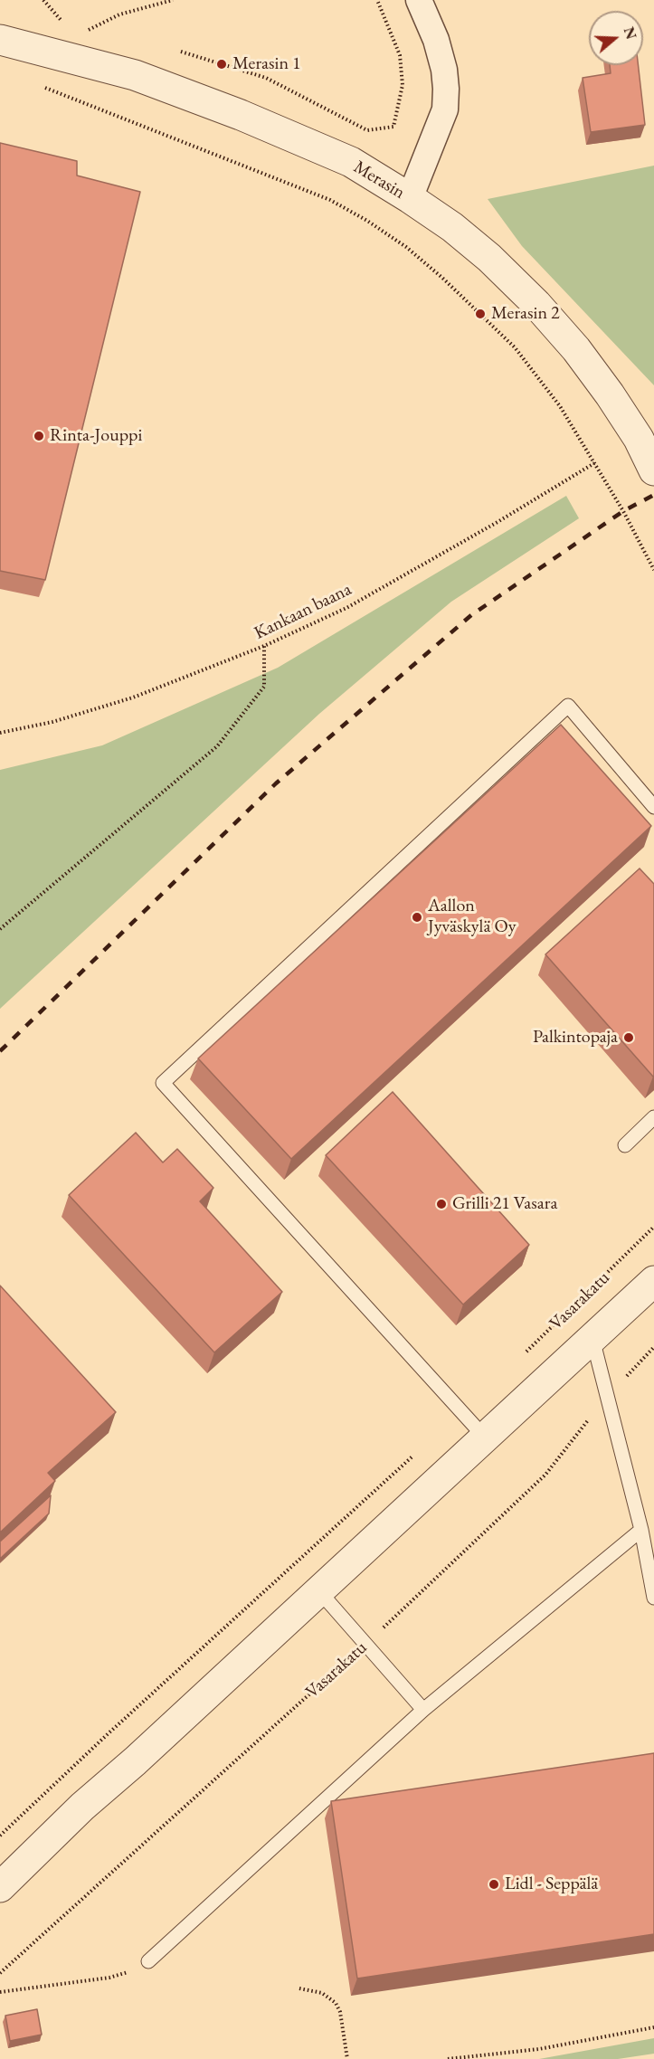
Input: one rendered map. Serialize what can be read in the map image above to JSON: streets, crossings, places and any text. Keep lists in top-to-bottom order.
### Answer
{
  "streets": {
    "street": ["Merasin", "Vasarakatu"],
    "path": ["Kankaan baana"]
  },
  "places": [
    "Merasin 1",
    "Merasin 2",
    "Rinta-Jouppi",
    "Aallon Jyväskylä Oy",
    "Palkintopaja",
    "Grilli 21 Vasara",
    "Lidl - Seppälä"
  ],
  "north": "right"
}
